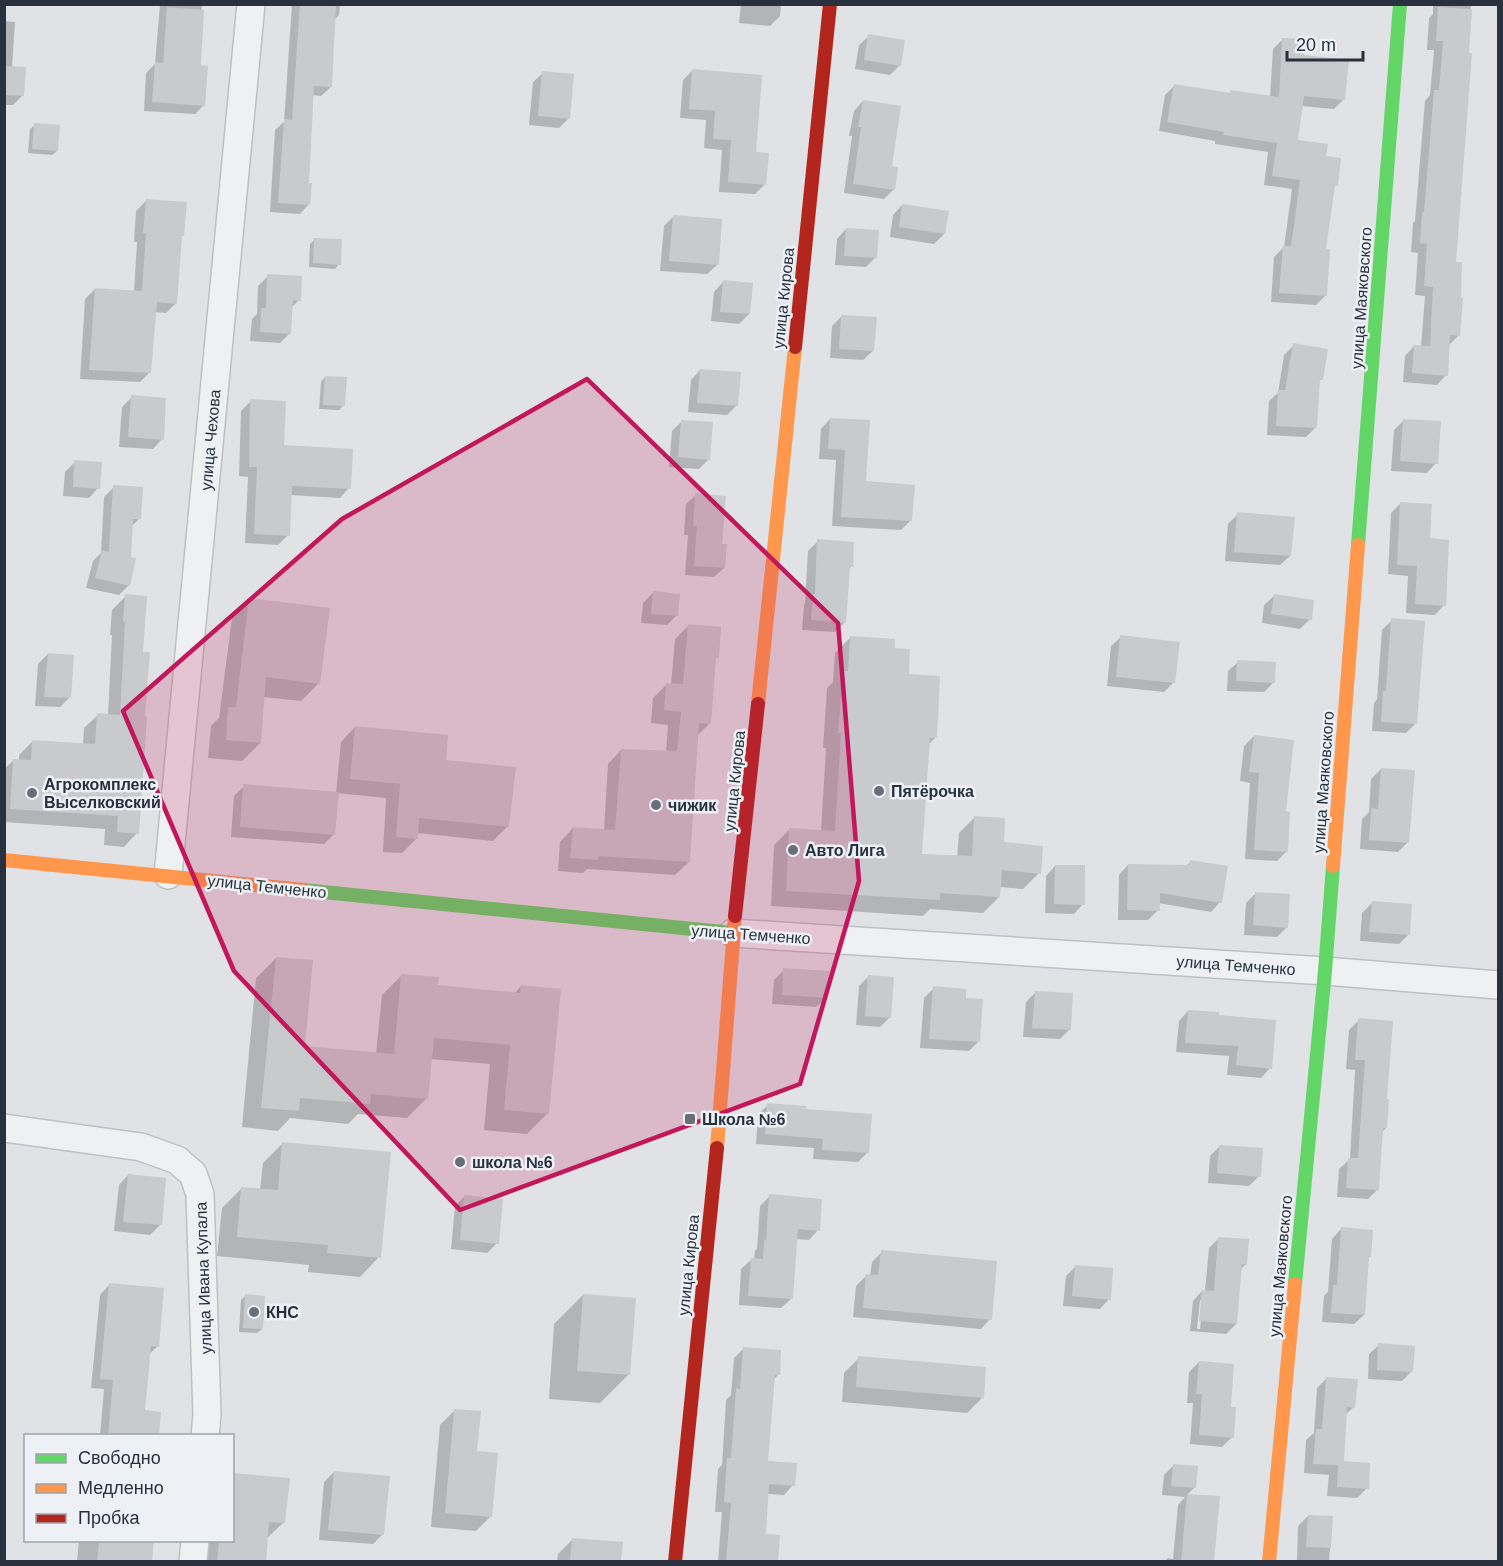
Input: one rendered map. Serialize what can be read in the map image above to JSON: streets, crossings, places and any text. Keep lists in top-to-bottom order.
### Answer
{
  "streets": {
    "main road": ["улица Кирова", "улица Маяковского", "улица Темченко"],
    "street": ["улица Чехова", "улица Ивана Купала"]
  },
  "crossings": [
    ["улица Кирова", "улица Темченко"],
    ["улица Маяковского", "улица Темченко"],
    ["улица Чехова", "улица Темченко"]
  ],
  "places": {
    "other": [
      "Пятёрочка",
      "Агрокомплекс Выселковский",
      "чижик",
      "Авто Лига",
      "школа №6",
      "КНС"
    ],
    "transit": ["Школа №6"]
  },
  "legend": ["Свободно", "Медленно", "Пробка"],
  "scale_bar": "20 m"
}
